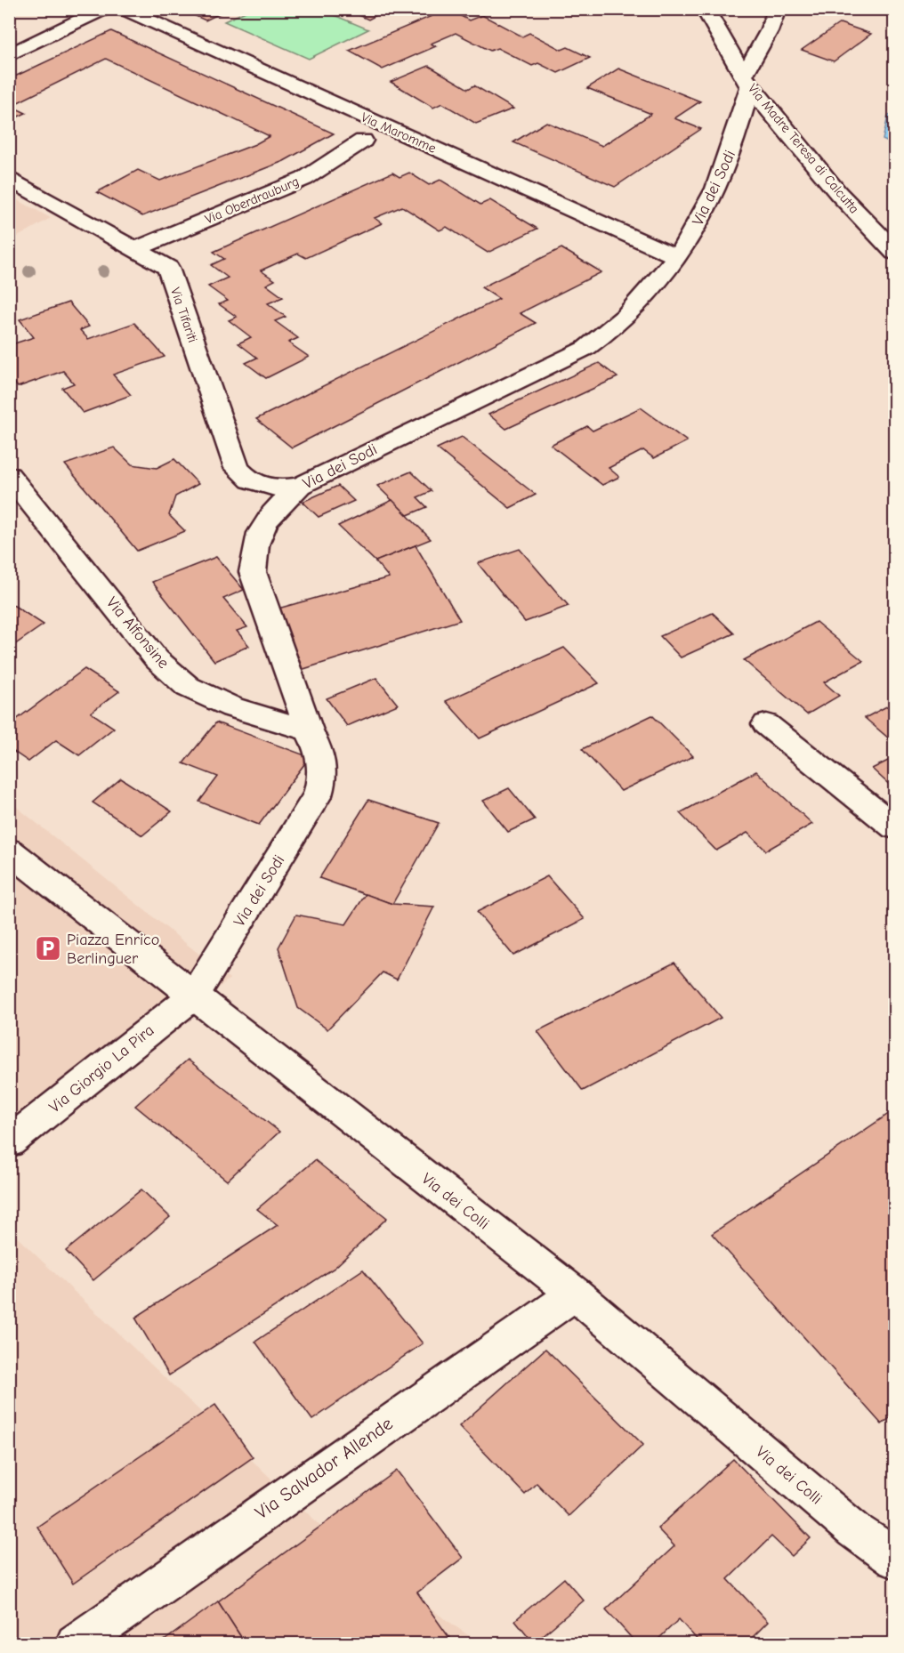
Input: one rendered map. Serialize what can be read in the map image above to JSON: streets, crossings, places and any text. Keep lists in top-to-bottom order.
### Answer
{
  "streets": {
    "street": [
      "Via Maromme",
      "Via Madre Teresa di Calcutta",
      "Via dei Sodi",
      "Via Oberdrauburg",
      "Via Tifariti",
      "Via Alfonsine",
      "Via Giorgio La Pira",
      "Via dei Colli",
      "Via Salvador Allende"
    ]
  },
  "crossings": [
    ["Via Maromme", "Via dei Sodi"],
    ["Via Madre Teresa di Calcutta", "Via dei Sodi"],
    ["Via dei Sodi", "Via Tifariti"],
    ["Via dei Sodi", "Via Alfonsine"],
    ["Via dei Sodi", "Via Giorgio La Pira"],
    ["Via dei Sodi", "Via dei Colli"],
    ["Via Oberdrauburg", "Via Tifariti"],
    ["Via Giorgio La Pira", "Via dei Colli"],
    ["Via dei Colli", "Via Salvador Allende"]
  ],
  "places": {
    "parking": ["Piazza Enrico Berlinguer"]
  }
}
